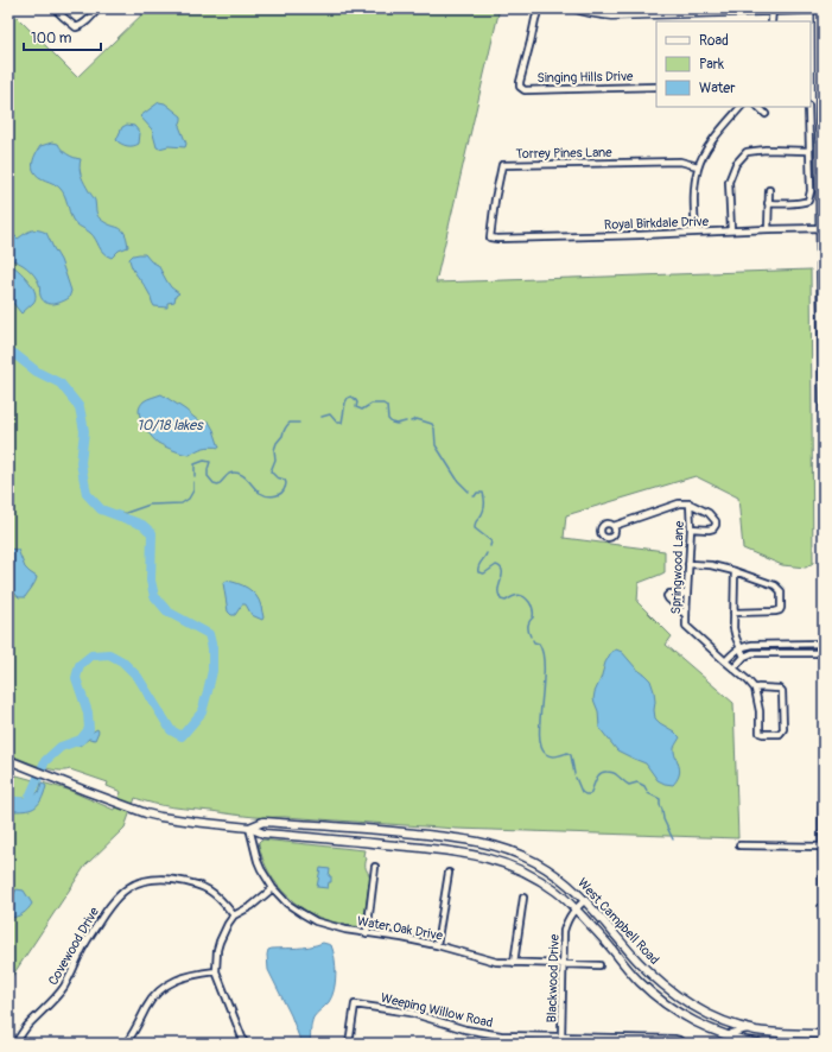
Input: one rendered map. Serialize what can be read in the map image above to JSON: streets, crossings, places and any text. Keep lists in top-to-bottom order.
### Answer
{
  "streets": {
    "main road": ["West Campbell Road"],
    "street": [
      "Singing Hills Drive",
      "Torrey Pines Lane",
      "Royal Birkdale Drive",
      "Springwood Lane",
      "Water Oak Drive",
      "Covewood Drive",
      "Blackwood Drive",
      "Weeping Willow Road"
    ]
  },
  "crossings": [
    ["Torrey Pines Lane", "Royal Birkdale Drive"],
    ["West Campbell Road", "Water Oak Drive"],
    ["West Campbell Road", "Blackwood Drive"],
    ["Water Oak Drive", "Blackwood Drive"],
    ["Blackwood Drive", "Weeping Willow Road"]
  ],
  "water": ["10/18 lakes"],
  "legend": ["Road", "Park", "Water"],
  "scale_bar": "100 m"
}
